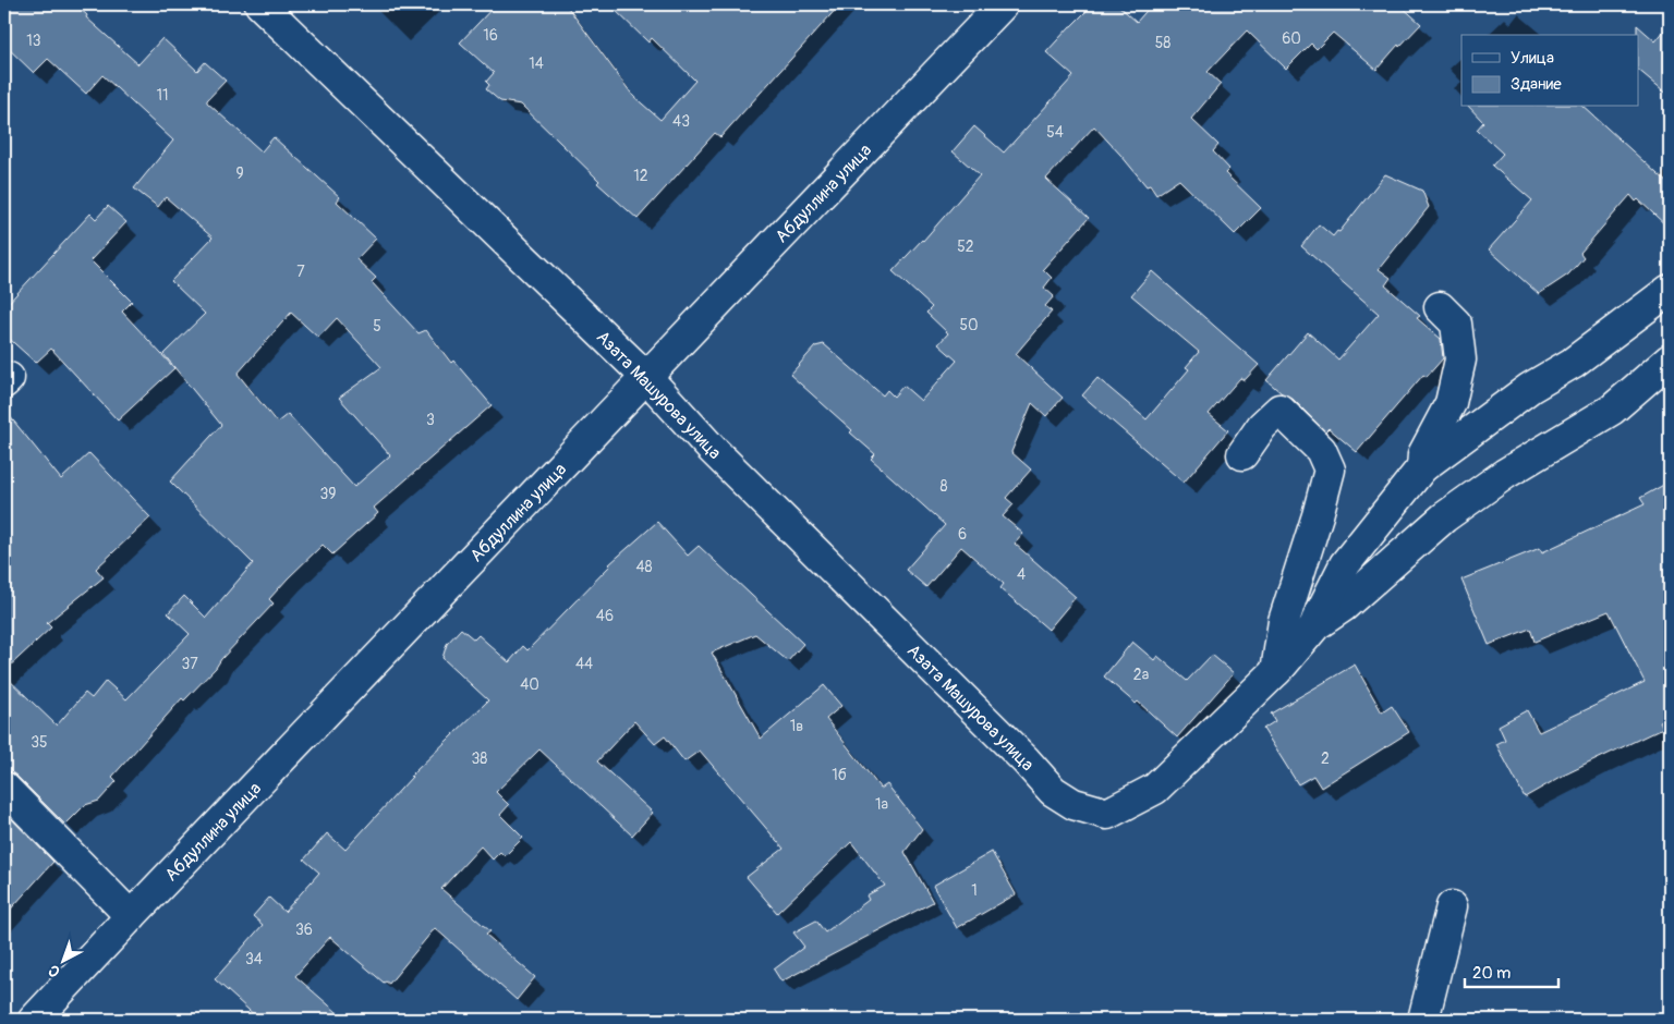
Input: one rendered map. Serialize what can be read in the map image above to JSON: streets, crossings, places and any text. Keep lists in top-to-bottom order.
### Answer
{
  "streets": {
    "street": ["Абдуллина улица", "Азата Машурова улица"]
  },
  "crossings": [
    ["Абдуллина улица", "Азата Машурова улица"]
  ],
  "house_numbers": [
    "16",
    "60",
    "13",
    "58",
    "14",
    "11",
    "43",
    "54",
    "9",
    "12",
    "52",
    "7",
    "50",
    "5",
    "3",
    "8",
    "39",
    "6",
    "48",
    "4",
    "46",
    "37",
    "44",
    "2а",
    "40",
    "1в",
    "35",
    "38",
    "2",
    "1б",
    "1а",
    "1",
    "36",
    "34"
  ],
  "legend": ["Улица", "Здание"],
  "scale_bar": "20 m",
  "north": "bottom left"
}
